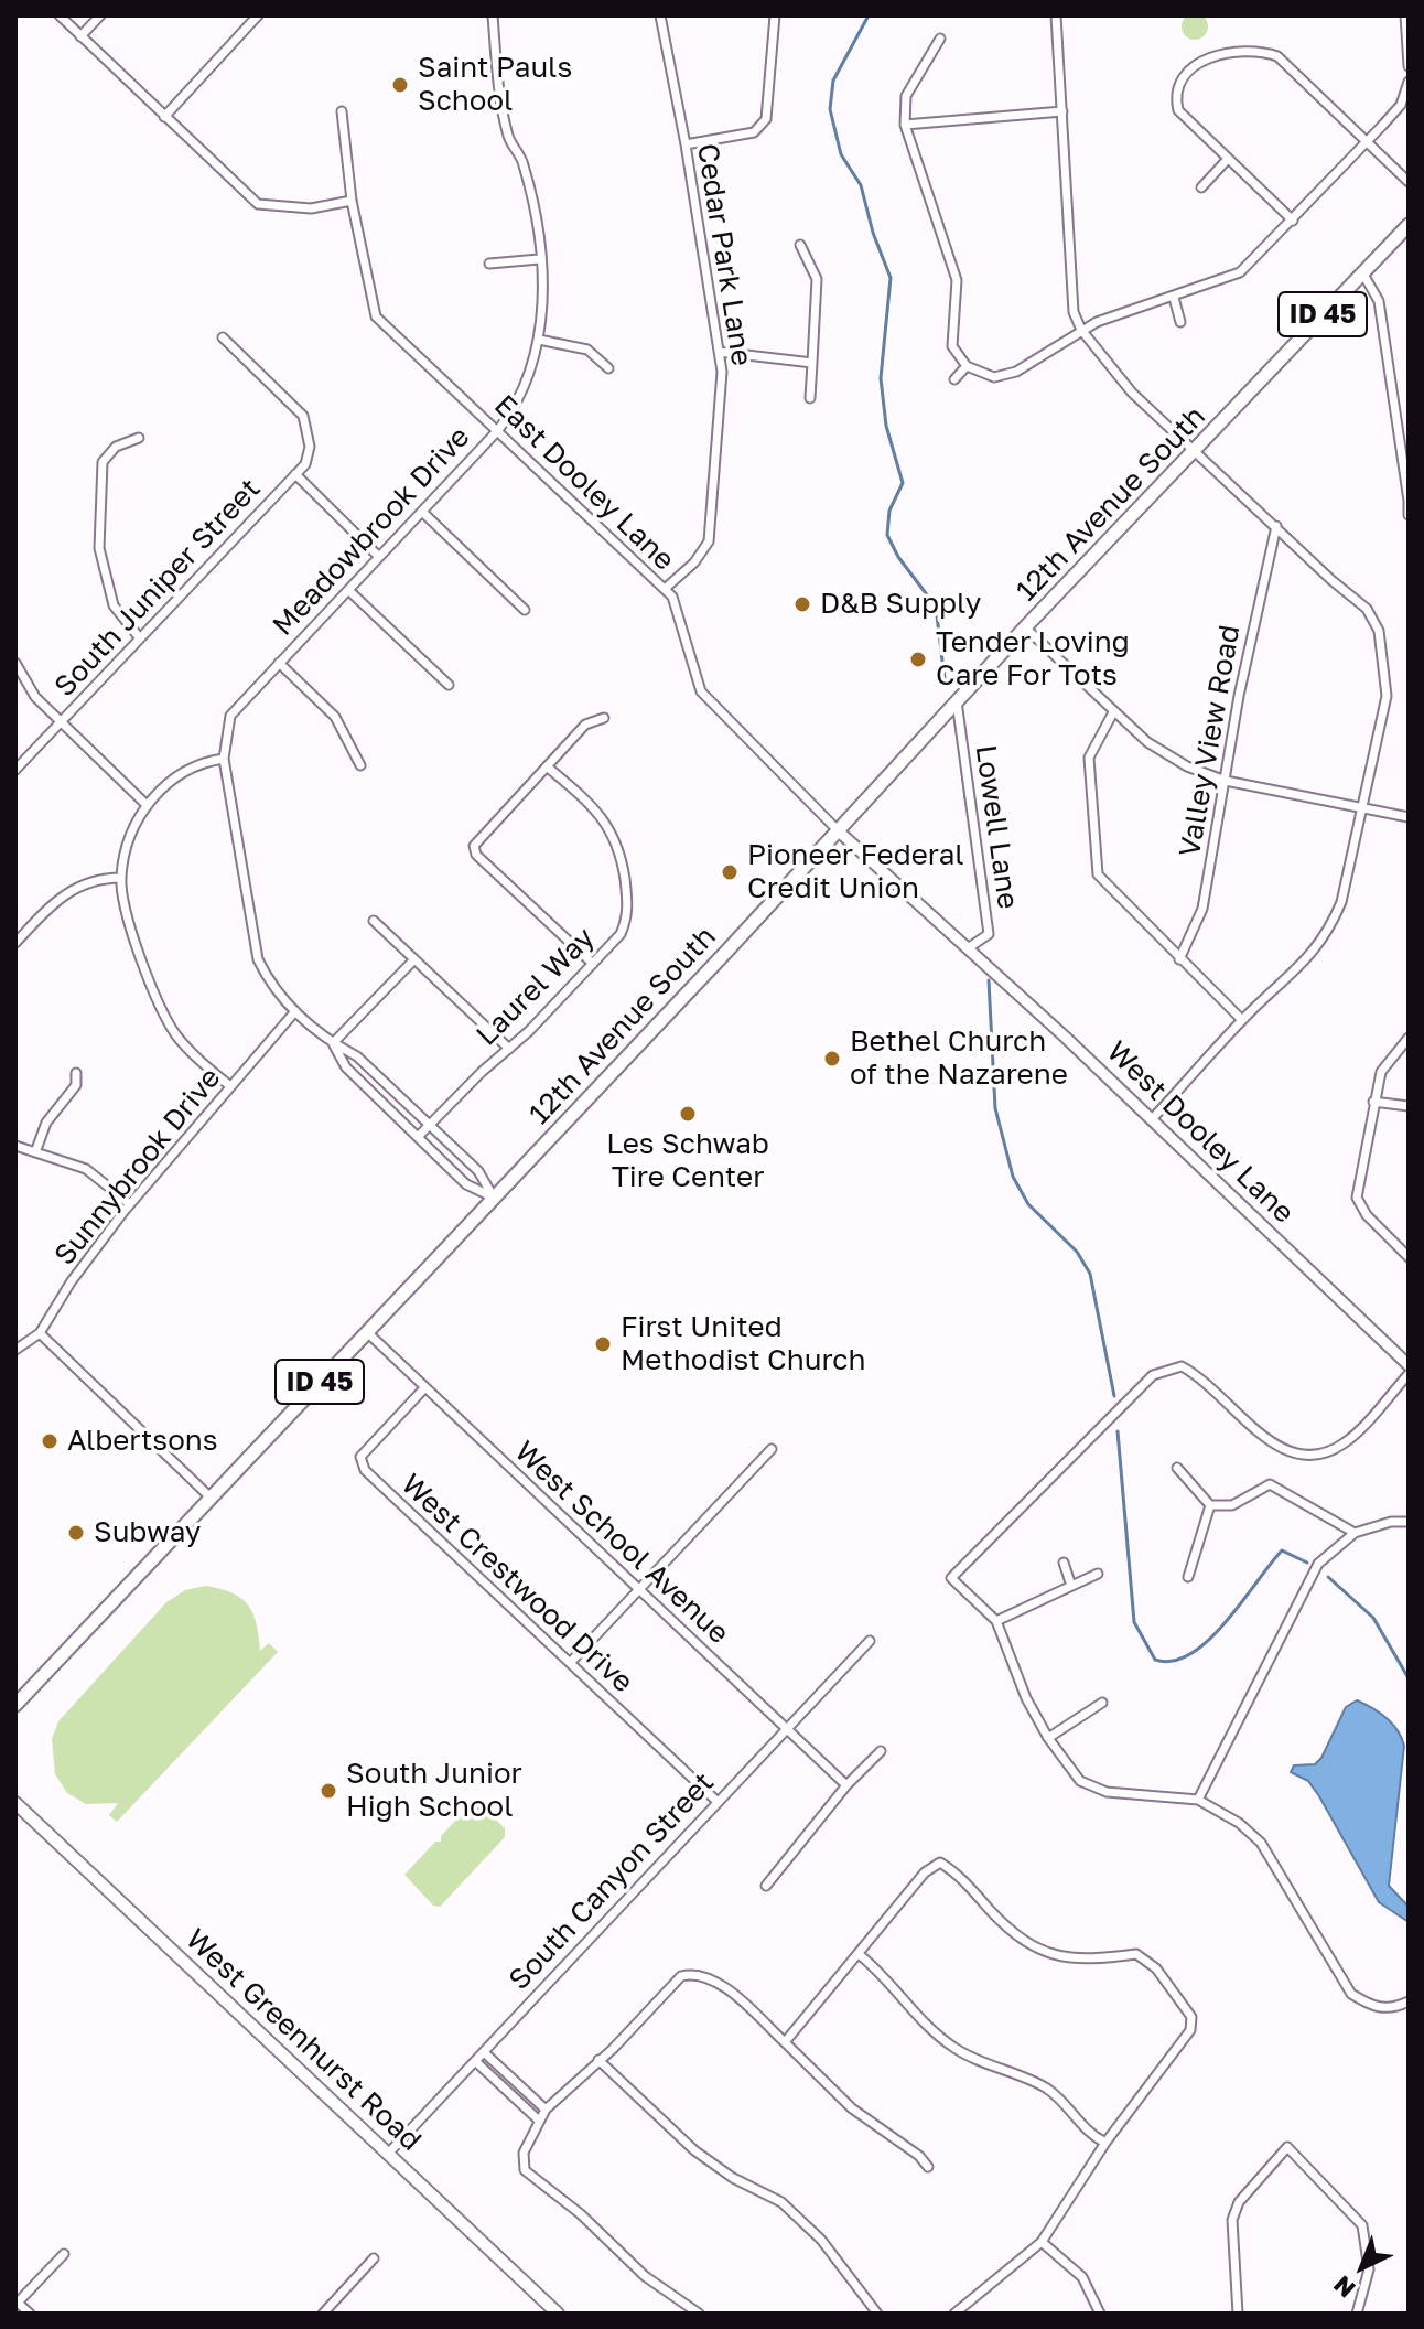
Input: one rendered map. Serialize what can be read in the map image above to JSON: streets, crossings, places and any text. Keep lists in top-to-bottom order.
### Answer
{
  "streets": {
    "main road": ["ID 45", "12th Avenue South", "West Greenhurst Road"],
    "street": [
      "Cedar Park Lane",
      "East Dooley Lane",
      "Meadowbrook Drive",
      "South Juniper Street",
      "Valley View Road",
      "Lowell Lane",
      "Laurel Way",
      "West Dooley Lane",
      "Sunnybrook Drive",
      "West School Avenue",
      "West Crestwood Drive",
      "South Canyon Street"
    ]
  },
  "crossings": [
    ["Cedar Park Lane", "East Dooley Lane"],
    ["East Dooley Lane", "12th Avenue South"],
    ["East Dooley Lane", "Meadowbrook Drive"],
    ["East Dooley Lane", "West Dooley Lane"],
    ["12th Avenue South", "Meadowbrook Drive"],
    ["12th Avenue South", "Lowell Lane"],
    ["12th Avenue South", "West Dooley Lane"],
    ["12th Avenue South", "West School Avenue"],
    ["Meadowbrook Drive", "Laurel Way"],
    ["Meadowbrook Drive", "Sunnybrook Drive"],
    ["Lowell Lane", "West Dooley Lane"],
    ["West School Avenue", "West Crestwood Drive"],
    ["West School Avenue", "South Canyon Street"],
    ["West Crestwood Drive", "South Canyon Street"],
    ["South Canyon Street", "West Greenhurst Road"]
  ],
  "places": [
    "Saint Pauls School",
    "D&B Supply",
    "Tender Loving Care For Tots",
    "Pioneer Federal Credit Union",
    "Bethel Church of the Nazarene",
    "Les Schwab Tire Center",
    "First United Methodist Church",
    "Albertsons",
    "Subway",
    "South Junior High School"
  ],
  "north": "bottom left"
}
